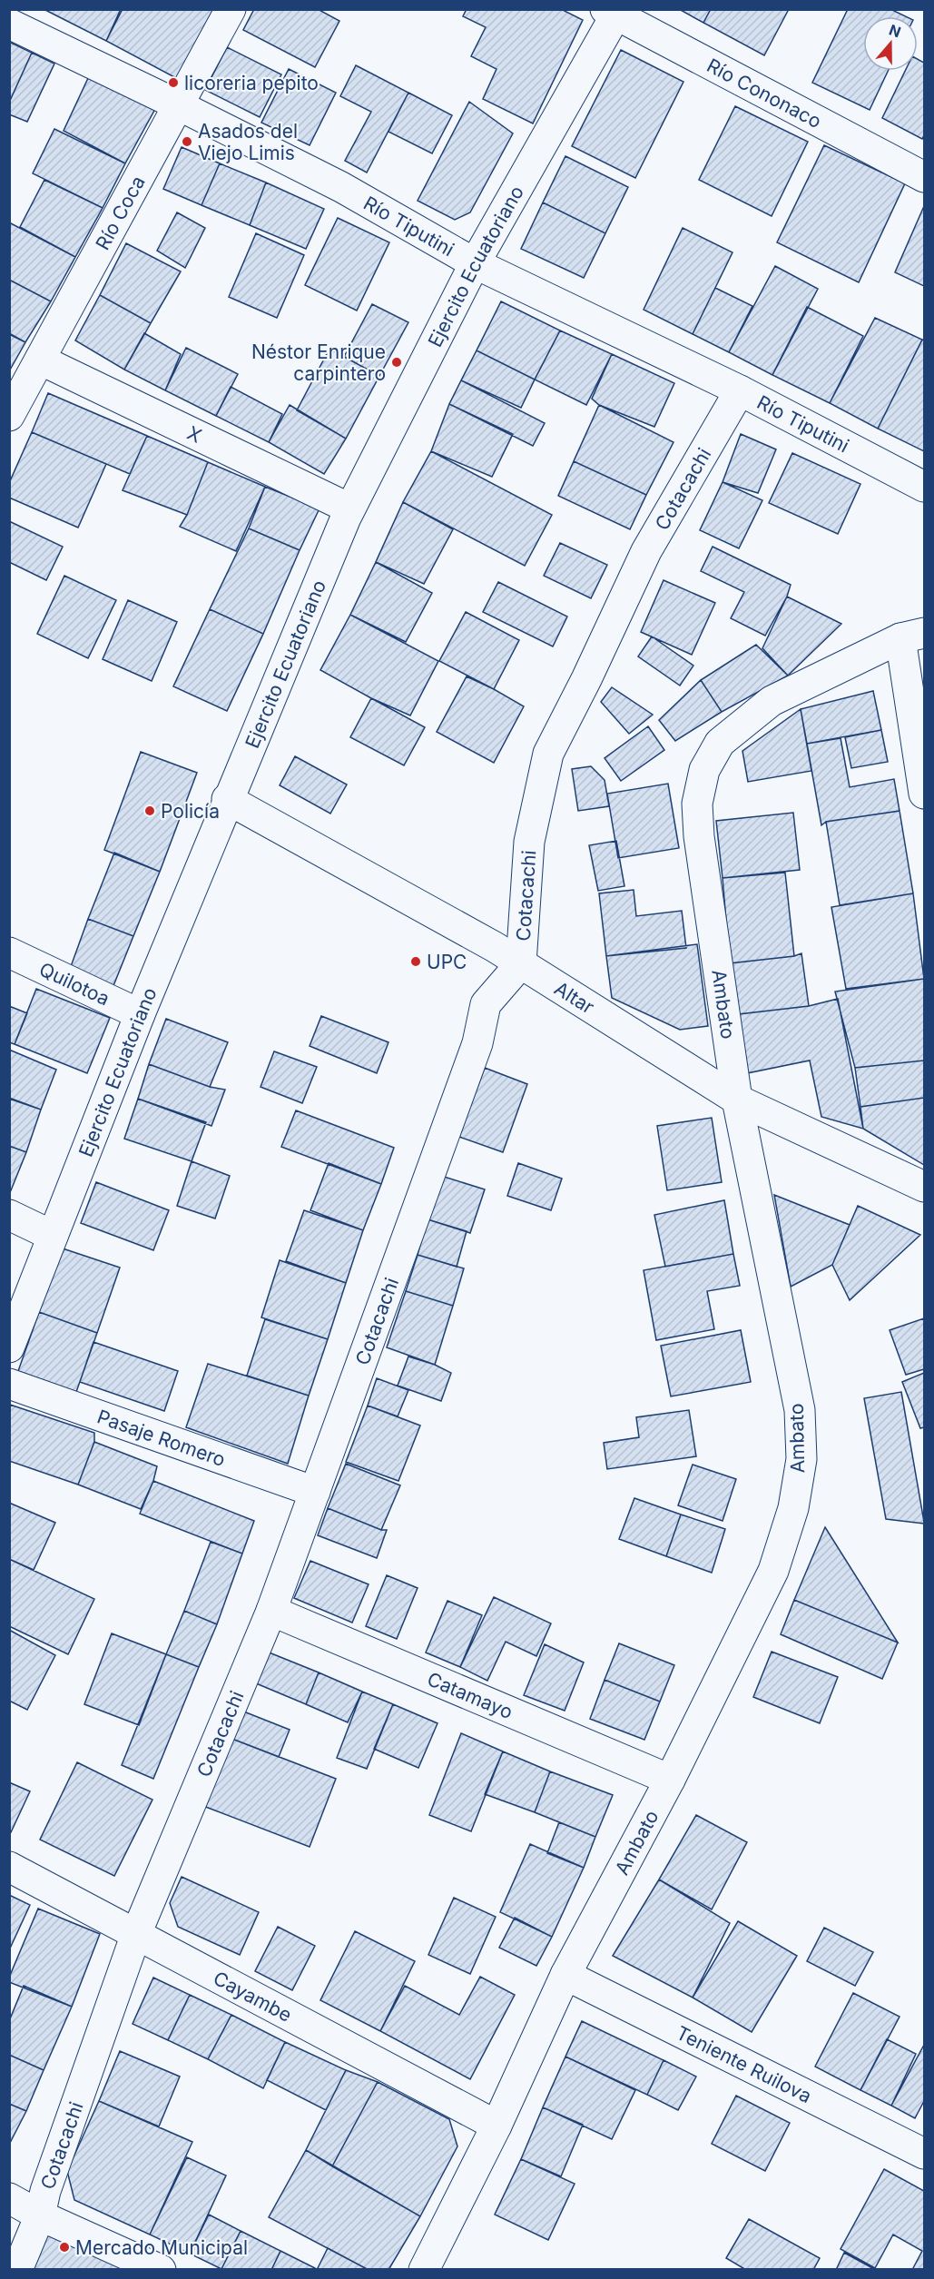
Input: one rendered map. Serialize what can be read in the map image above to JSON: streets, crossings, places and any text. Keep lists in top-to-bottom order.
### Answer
{
  "streets": {
    "street": [
      "Río Cononaco",
      "Río Coca",
      "Río Tiputini",
      "Ejercito Ecuatoriano",
      "X",
      "Cotacachi",
      "Quilotoa",
      "Altar",
      "Ambato",
      "Pasaje Romero",
      "Catamayo",
      "Cayambe",
      "Teniente Ruilova"
    ]
  },
  "crossings": [
    ["Río Cononaco", "Ejercito Ecuatoriano"],
    ["Río Coca", "Río Tiputini"],
    ["Río Coca", "X"],
    ["Río Tiputini", "Ejercito Ecuatoriano"],
    ["Río Tiputini", "Cotacachi"],
    ["Ejercito Ecuatoriano", "X"],
    ["Ejercito Ecuatoriano", "Quilotoa"],
    ["Ejercito Ecuatoriano", "Altar"],
    ["Cotacachi", "Altar"],
    ["Cotacachi", "Pasaje Romero"],
    ["Cotacachi", "Catamayo"],
    ["Cotacachi", "Cayambe"],
    ["Altar", "Ambato"],
    ["Ambato", "Catamayo"],
    ["Ambato", "Cayambe"],
    ["Ambato", "Teniente Ruilova"]
  ],
  "places": [
    "licoreria pepito",
    "Asados del Viejo Limis",
    "Néstor Enrique carpintero",
    "Policía",
    "UPC",
    "Mercado Municipal"
  ],
  "north": "top"
}
